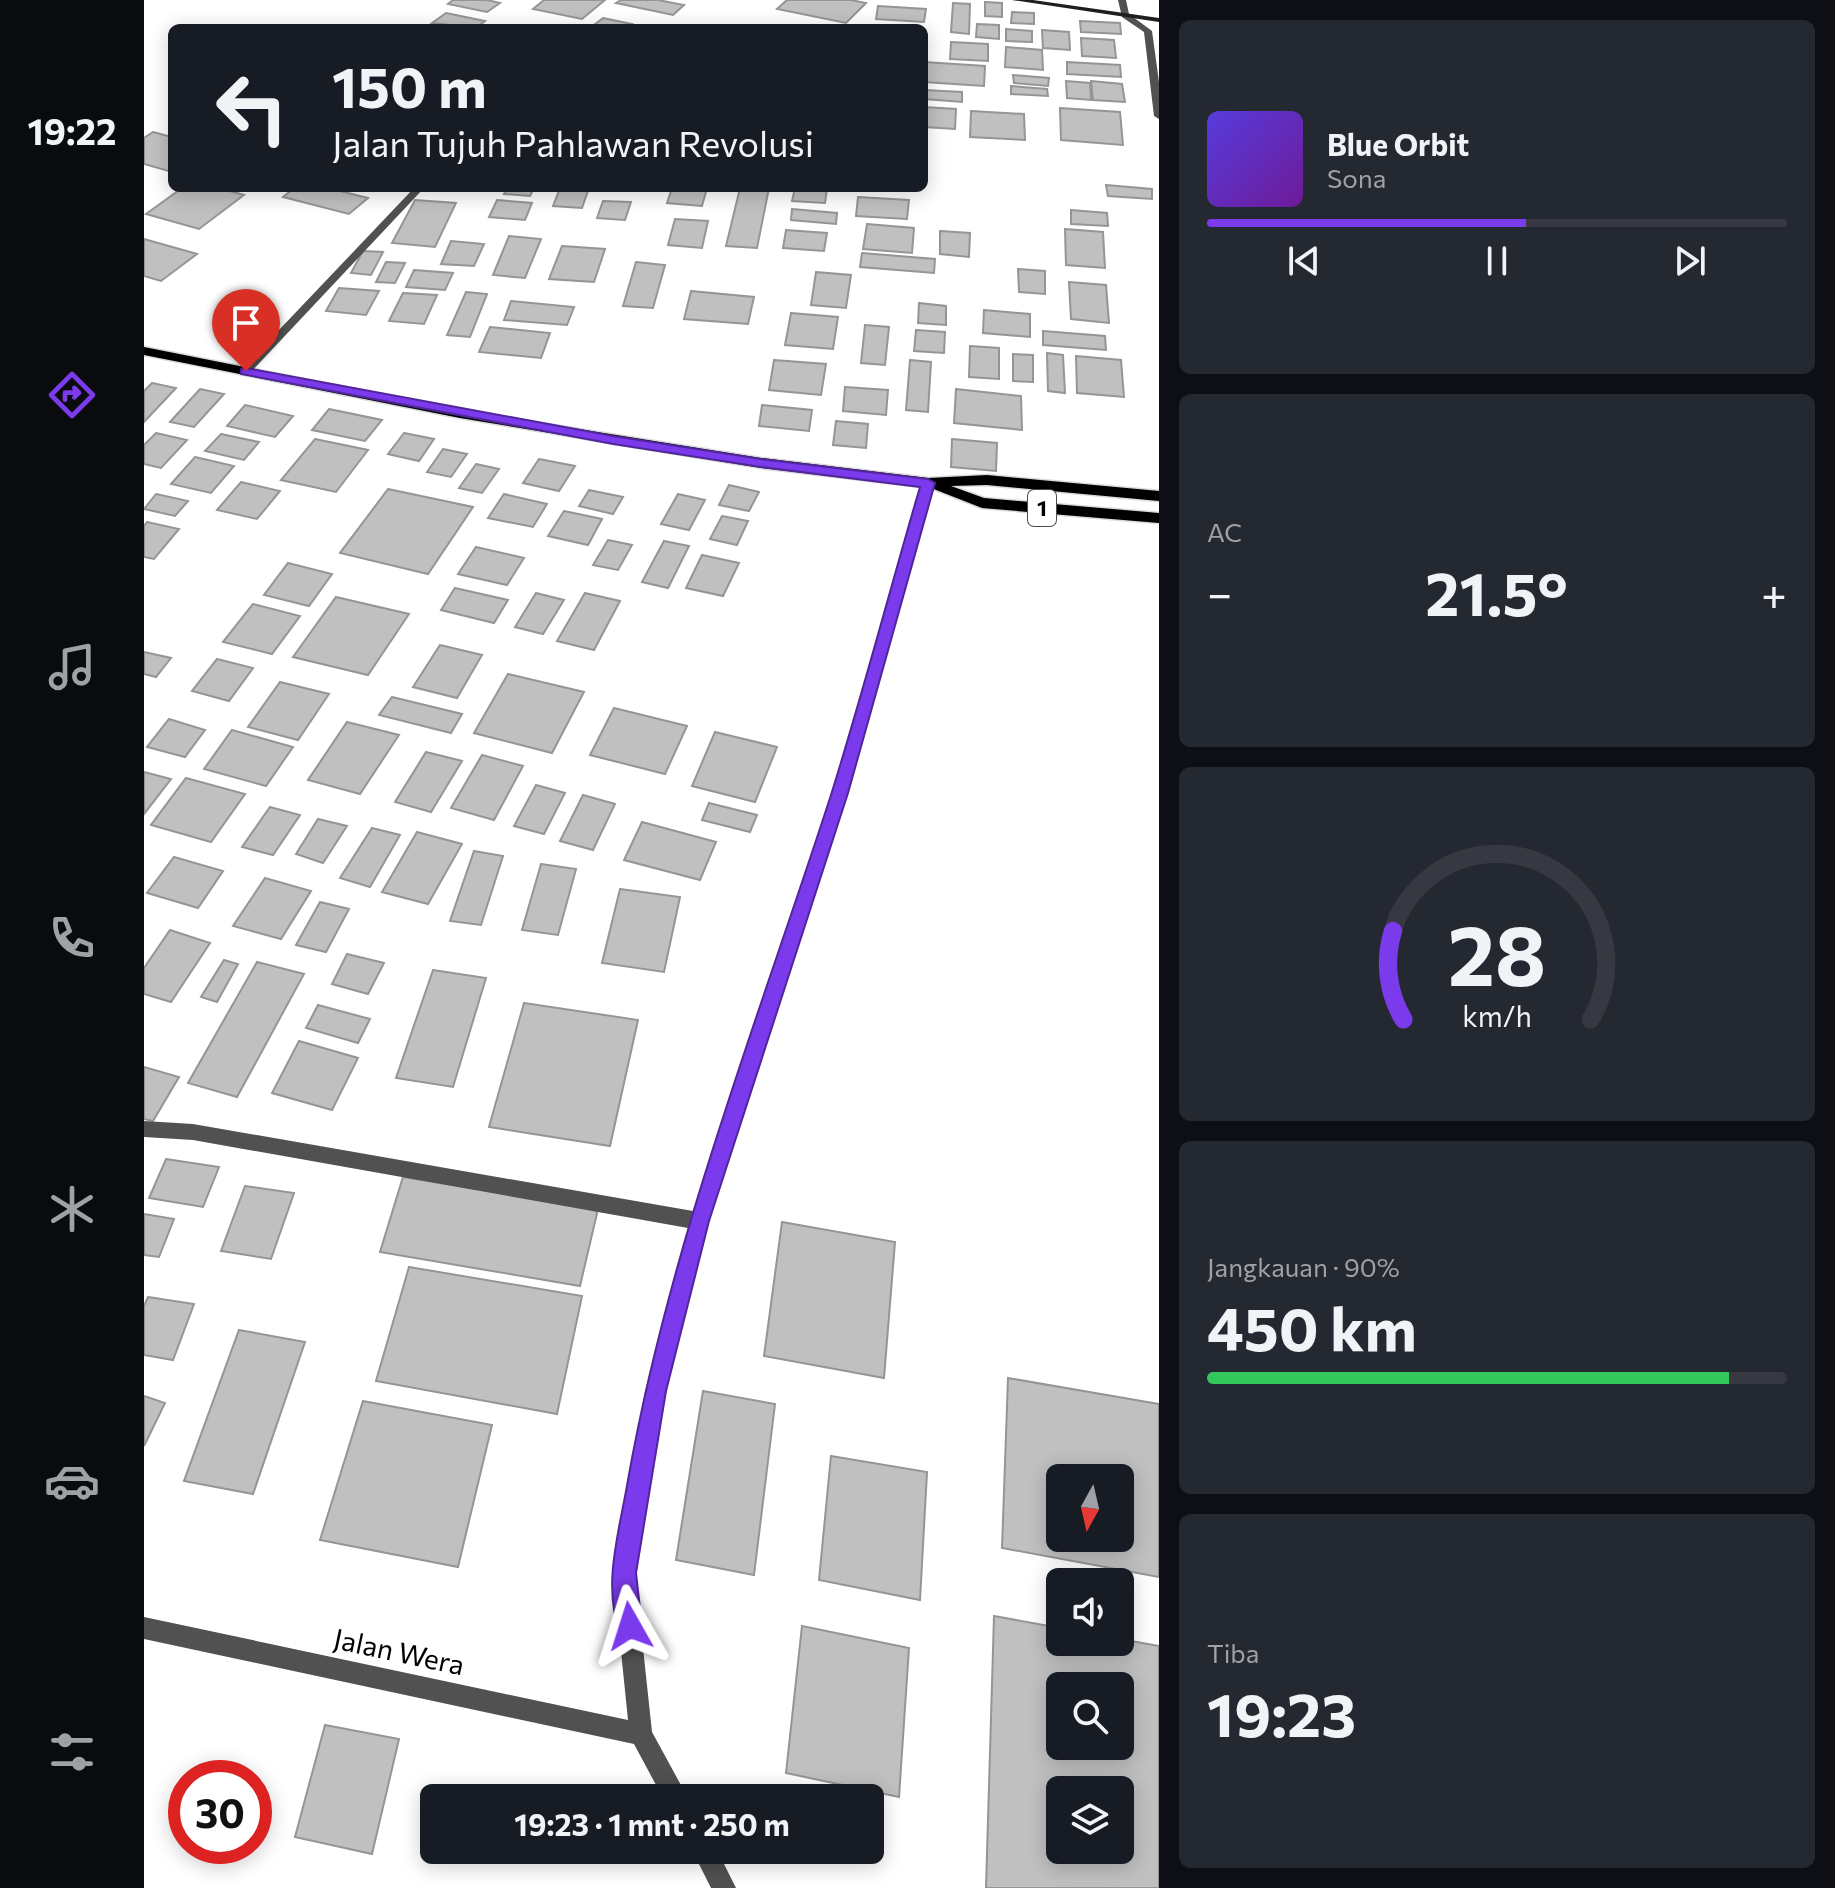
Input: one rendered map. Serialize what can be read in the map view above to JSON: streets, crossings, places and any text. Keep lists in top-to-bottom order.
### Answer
{
  "streets": {
    "main road": ["1"],
    "street": ["Jalan Wera"]
  },
  "north": "bottom",
  "page": {
    "tabs": "19:22",
    "turn": ["150 m", "Jalan Tujuh Pahlawan Revolusi"],
    "song": ["Blue Orbit", "Sona"],
    "tile": [
      "AC",
      ["Jangkauan · 90%", "450 km"],
      ["Tiba", "19:23"]
    ],
    "heat": ["−", "21.5°", "+"],
    "limit": "30",
    "trip": "19:23 · 1 mnt · 250 m",
    "gauge": ["28", "km/h"]
  }
}
